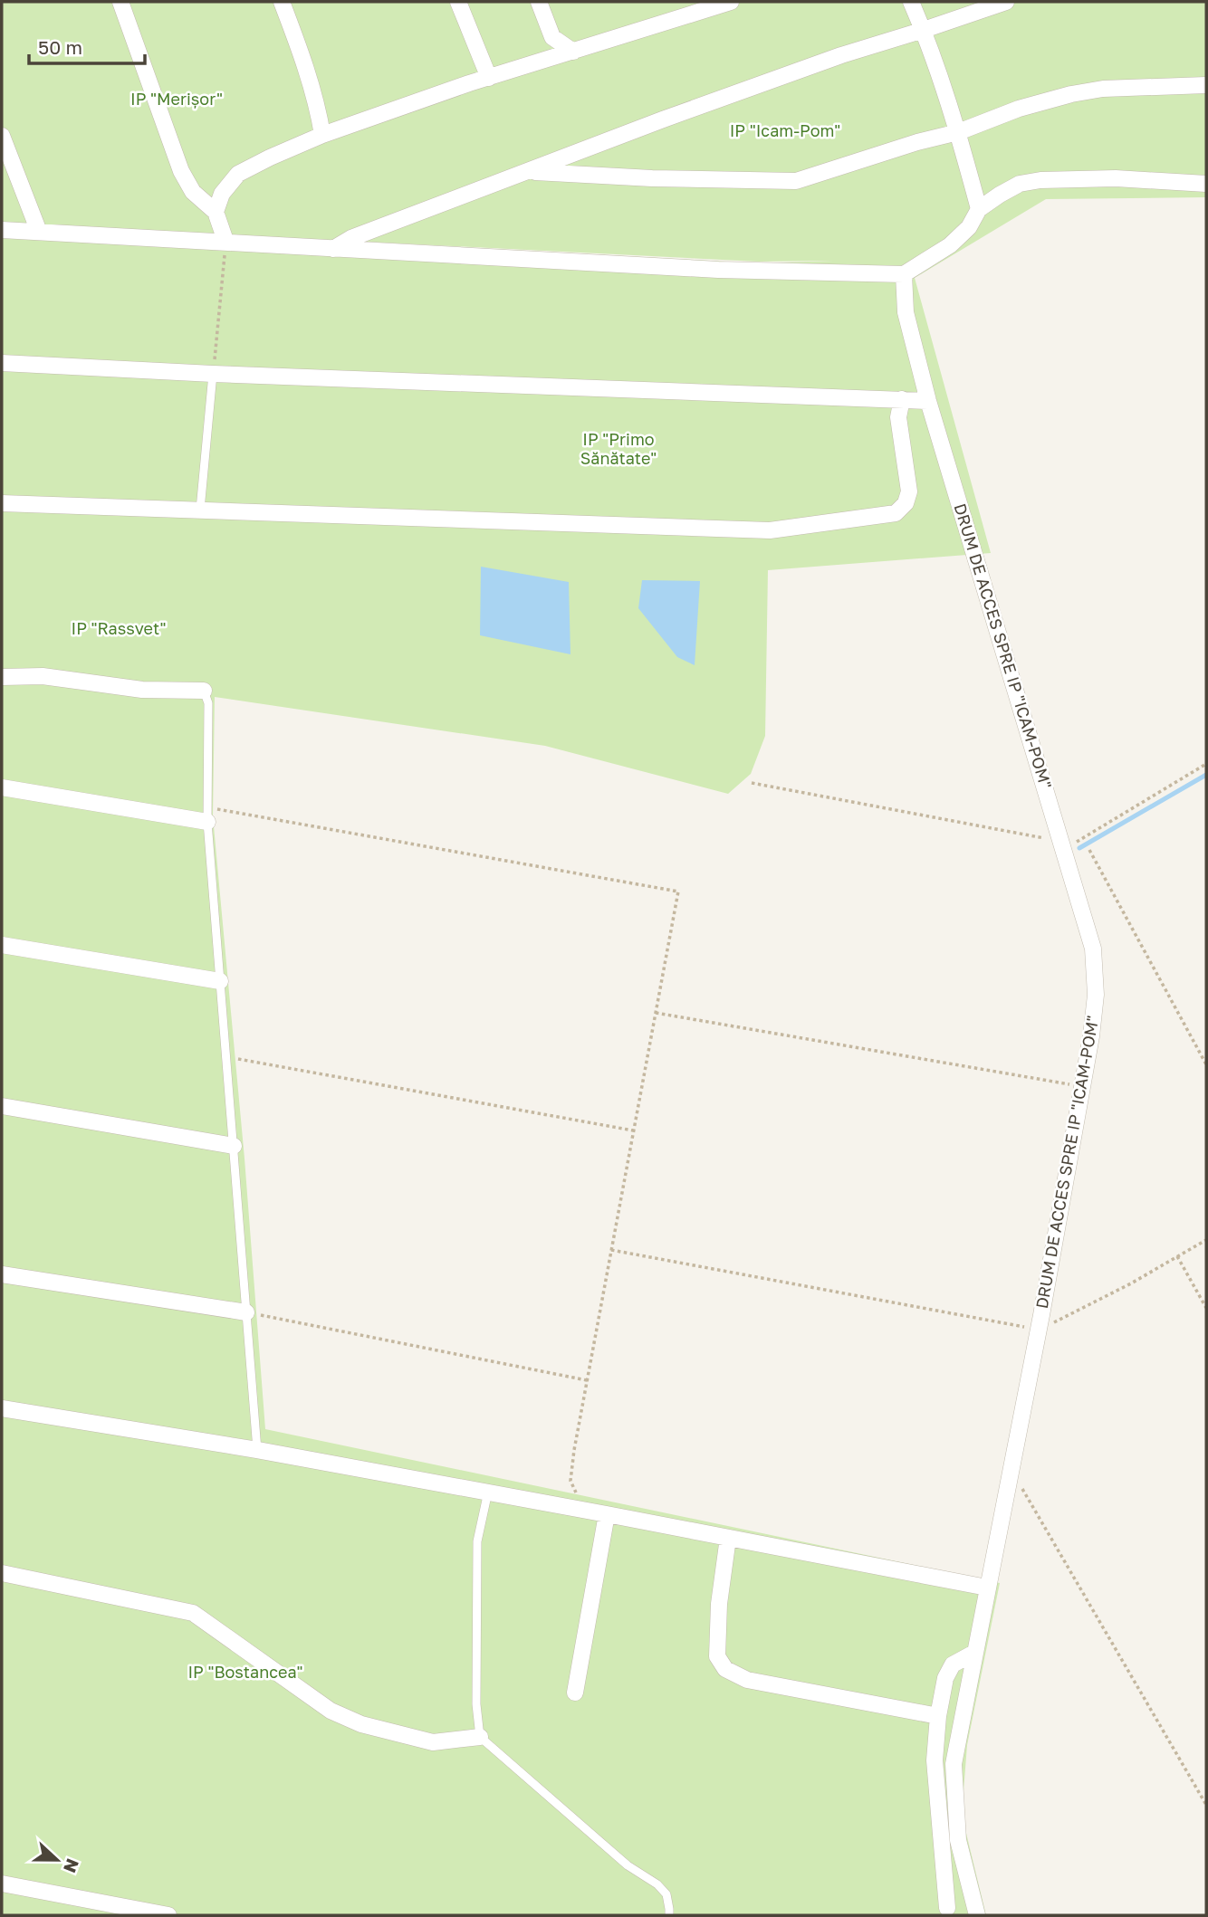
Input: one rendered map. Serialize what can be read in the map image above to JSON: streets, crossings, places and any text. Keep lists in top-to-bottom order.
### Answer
{
  "streets": {
    "street": ["DRUM DE ACCES SPRE IP \"ICAM-POM\""]
  },
  "parks": [
    "IP \"Merișor\"",
    "IP \"Icam-Pom\"",
    "IP \"Primo Sănătate\"",
    "IP \"Rassvet\"",
    "IP \"Bostancea\""
  ],
  "scale_bar": "50 m",
  "north": "right"
}
